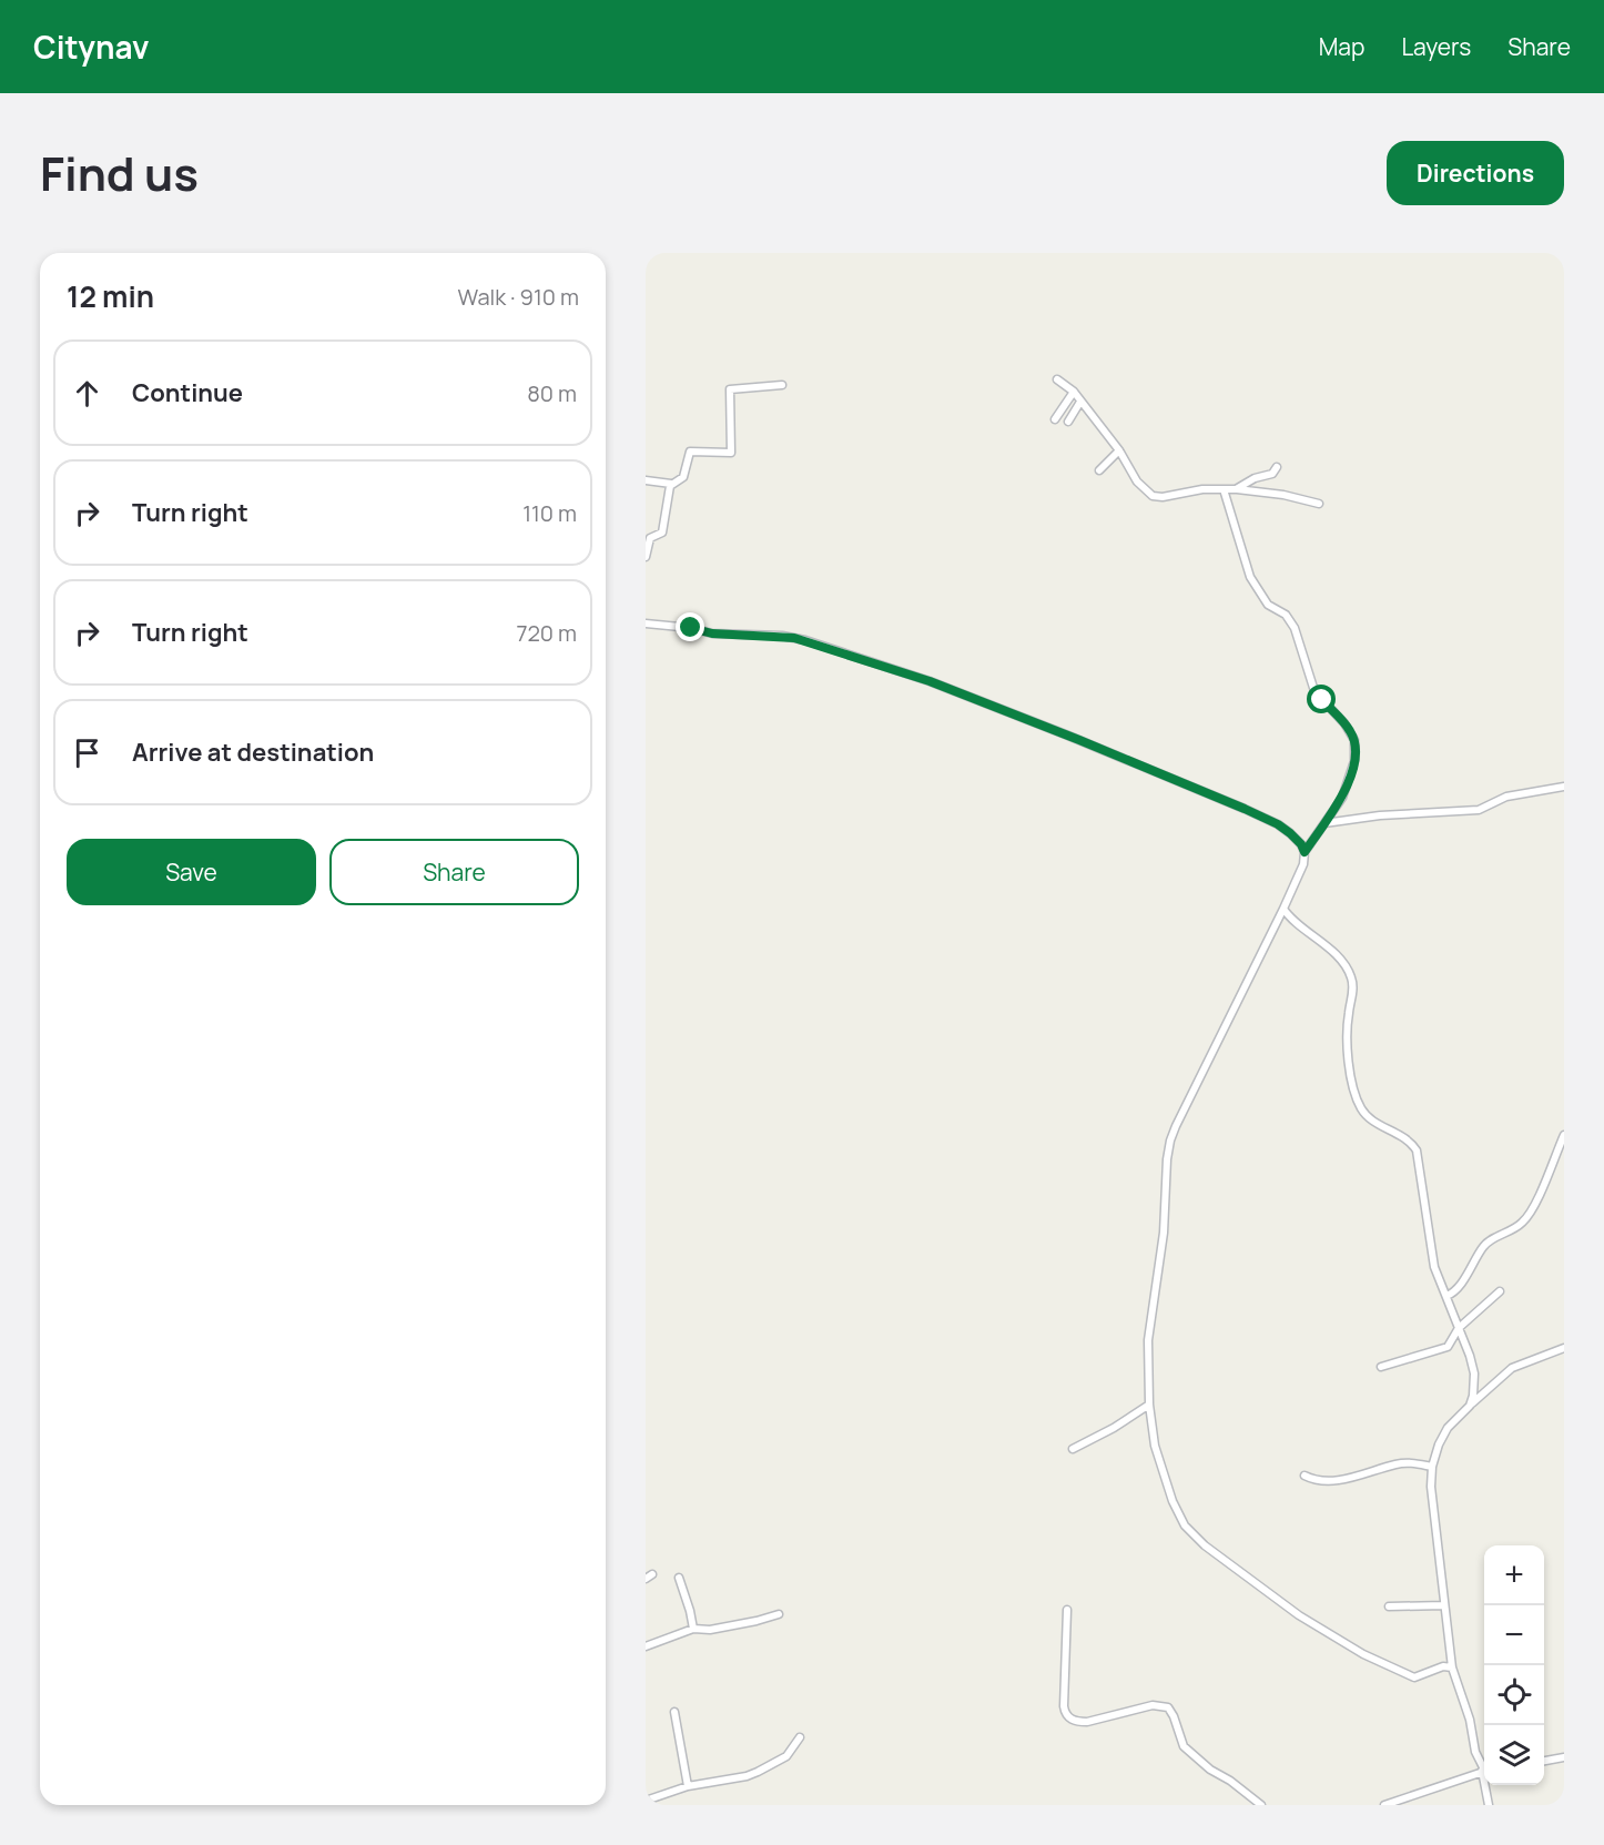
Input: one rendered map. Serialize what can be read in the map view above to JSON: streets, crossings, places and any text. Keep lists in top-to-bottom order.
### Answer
{
  "page": {
    "header": "Citynav",
    "nav": ["Map", "Layers", "Share"],
    "title": "Find us",
    "buttons": [
      "Directions",
      ["Save", "Share"]
    ],
    "heading": ["12 min", "Walk · 910 m"],
    "list": [
      ["Continue", "80 m"],
      ["Turn right", "110 m"],
      ["Turn right", "720 m"],
      "Arrive at destination"
    ],
    "map_buttons": ["+", "−"]
  }
}
